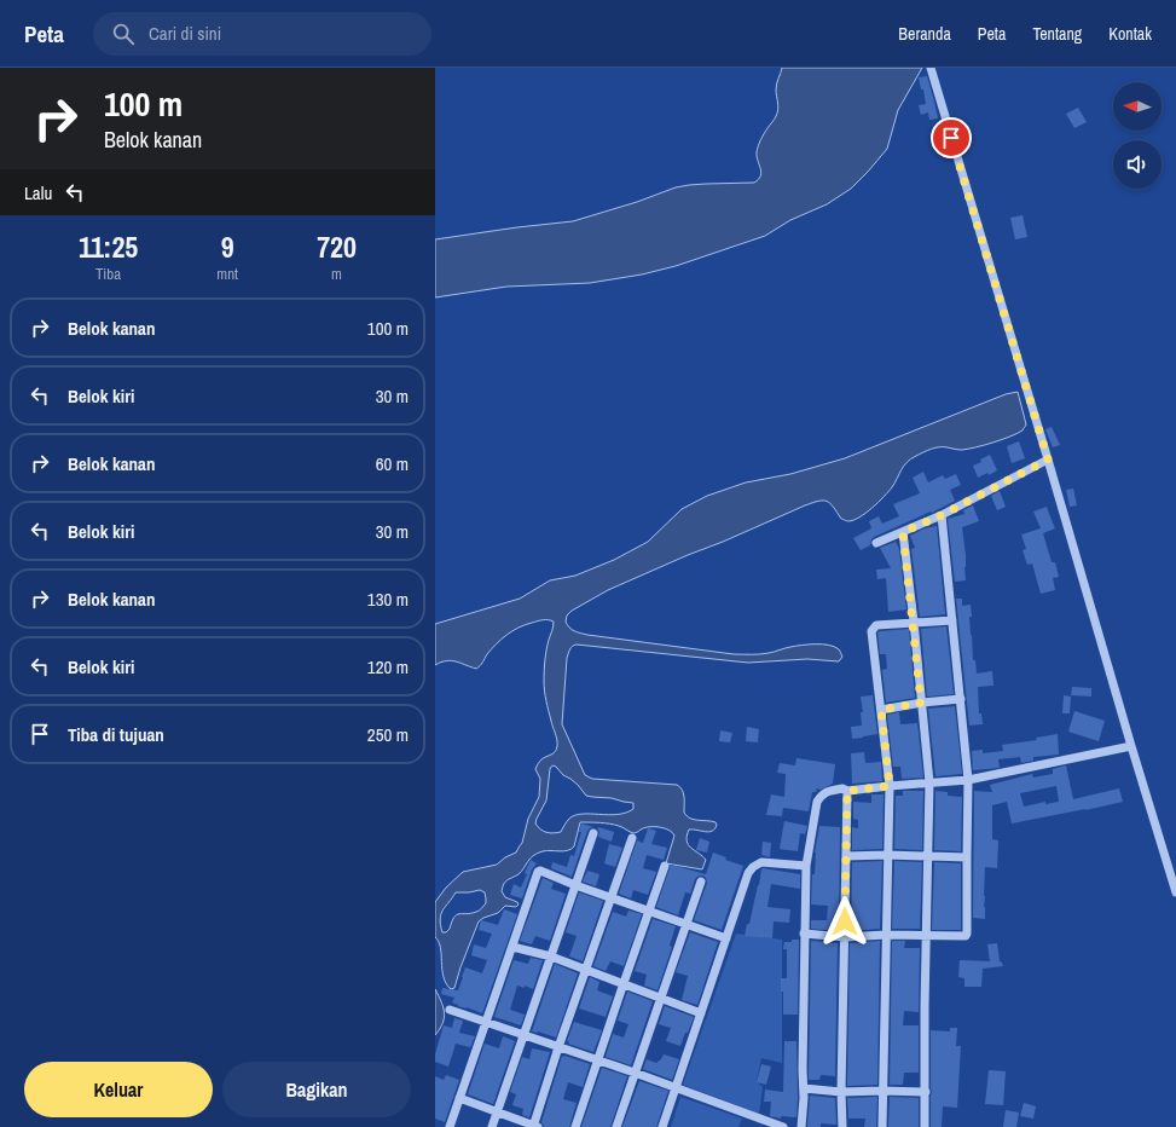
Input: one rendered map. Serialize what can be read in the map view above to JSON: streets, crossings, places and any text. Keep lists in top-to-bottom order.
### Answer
{
  "north": "left",
  "page": {
    "header": "Peta",
    "search": "Cari di sini",
    "nav": [
      "Beranda",
      "Peta",
      "Tentang",
      "Kontak"
    ],
    "turn": ["100 m", "Belok kanan"],
    "then": "Lalu",
    "eta": [
      "11:25",
      "Tiba",
      "9",
      "mnt",
      "720",
      "m"
    ],
    "list": [
      {
        "name": "Belok kanan",
        "value": "100 m"
      },
      {
        "name": "Belok kiri",
        "value": "30 m"
      },
      {
        "name": "Belok kanan",
        "value": "60 m"
      },
      {
        "name": "Belok kiri",
        "value": "30 m"
      },
      {
        "name": "Belok kanan",
        "value": "130 m"
      },
      {
        "name": "Belok kiri",
        "value": "120 m"
      },
      {
        "name": "Tiba di tujuan",
        "value": "250 m"
      }
    ],
    "buttons": ["Keluar", "Bagikan"]
  }
}
